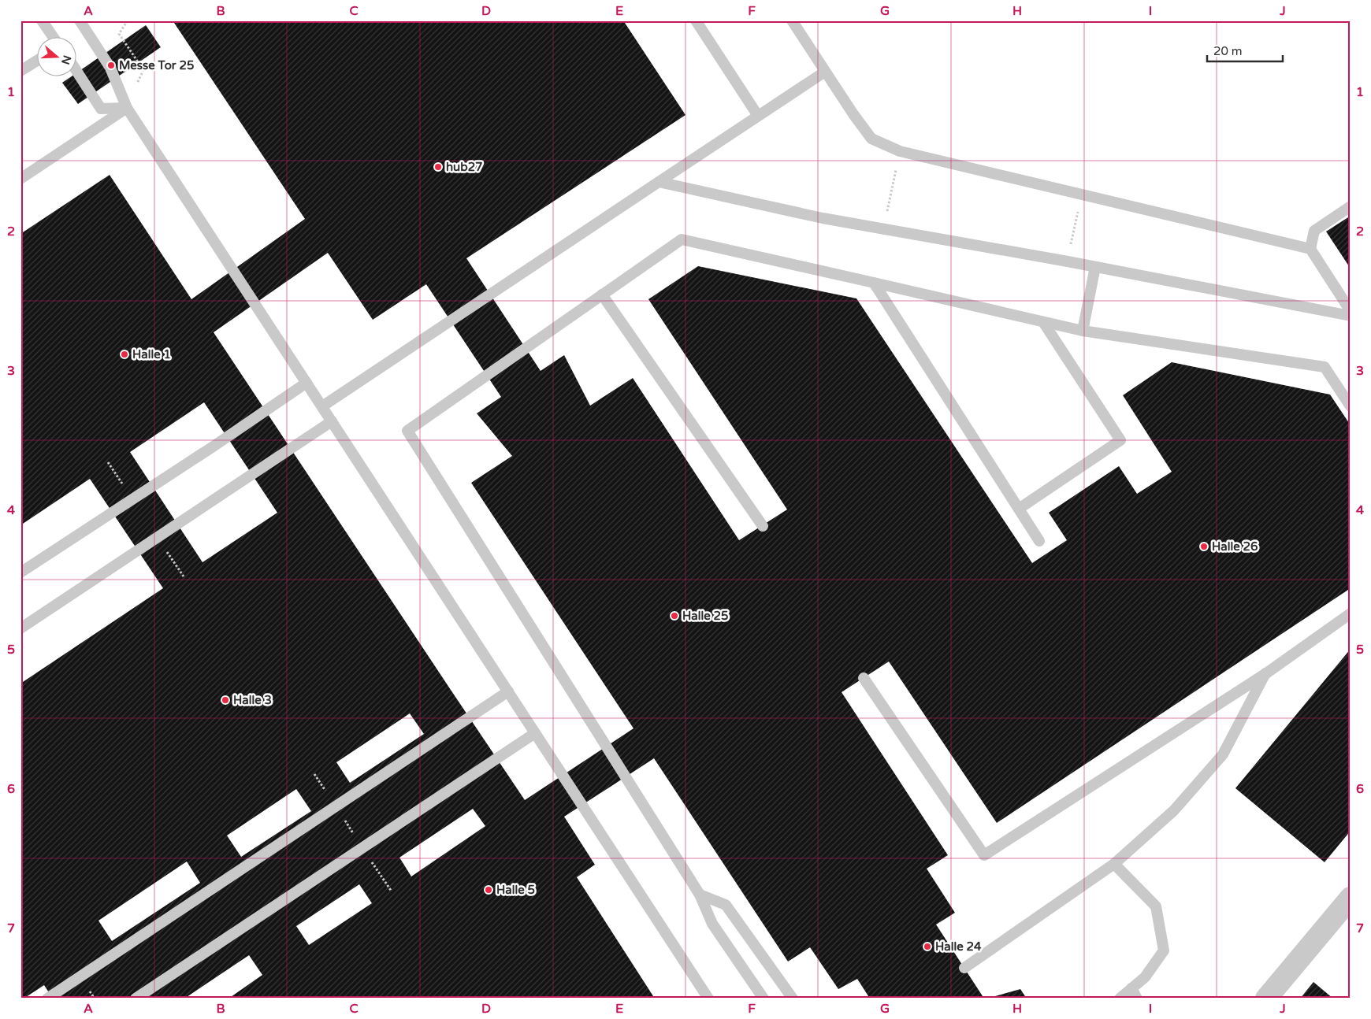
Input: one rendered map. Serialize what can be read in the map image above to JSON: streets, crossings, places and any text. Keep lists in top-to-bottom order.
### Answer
{
  "places": [
    "Messe Tor 25",
    "hub27",
    "Halle 1",
    "Halle 26",
    "Halle 25",
    "Halle 3",
    "Halle 5",
    "Halle 24"
  ],
  "scale_bar": "20 m",
  "north": "right",
  "grid": {
    "columns": [
      "A",
      "B",
      "C",
      "D",
      "E",
      "F",
      "G",
      "H",
      "I",
      "J"
    ],
    "rows": [
      "1",
      "2",
      "3",
      "4",
      "5",
      "6",
      "7"
    ]
  }
}
